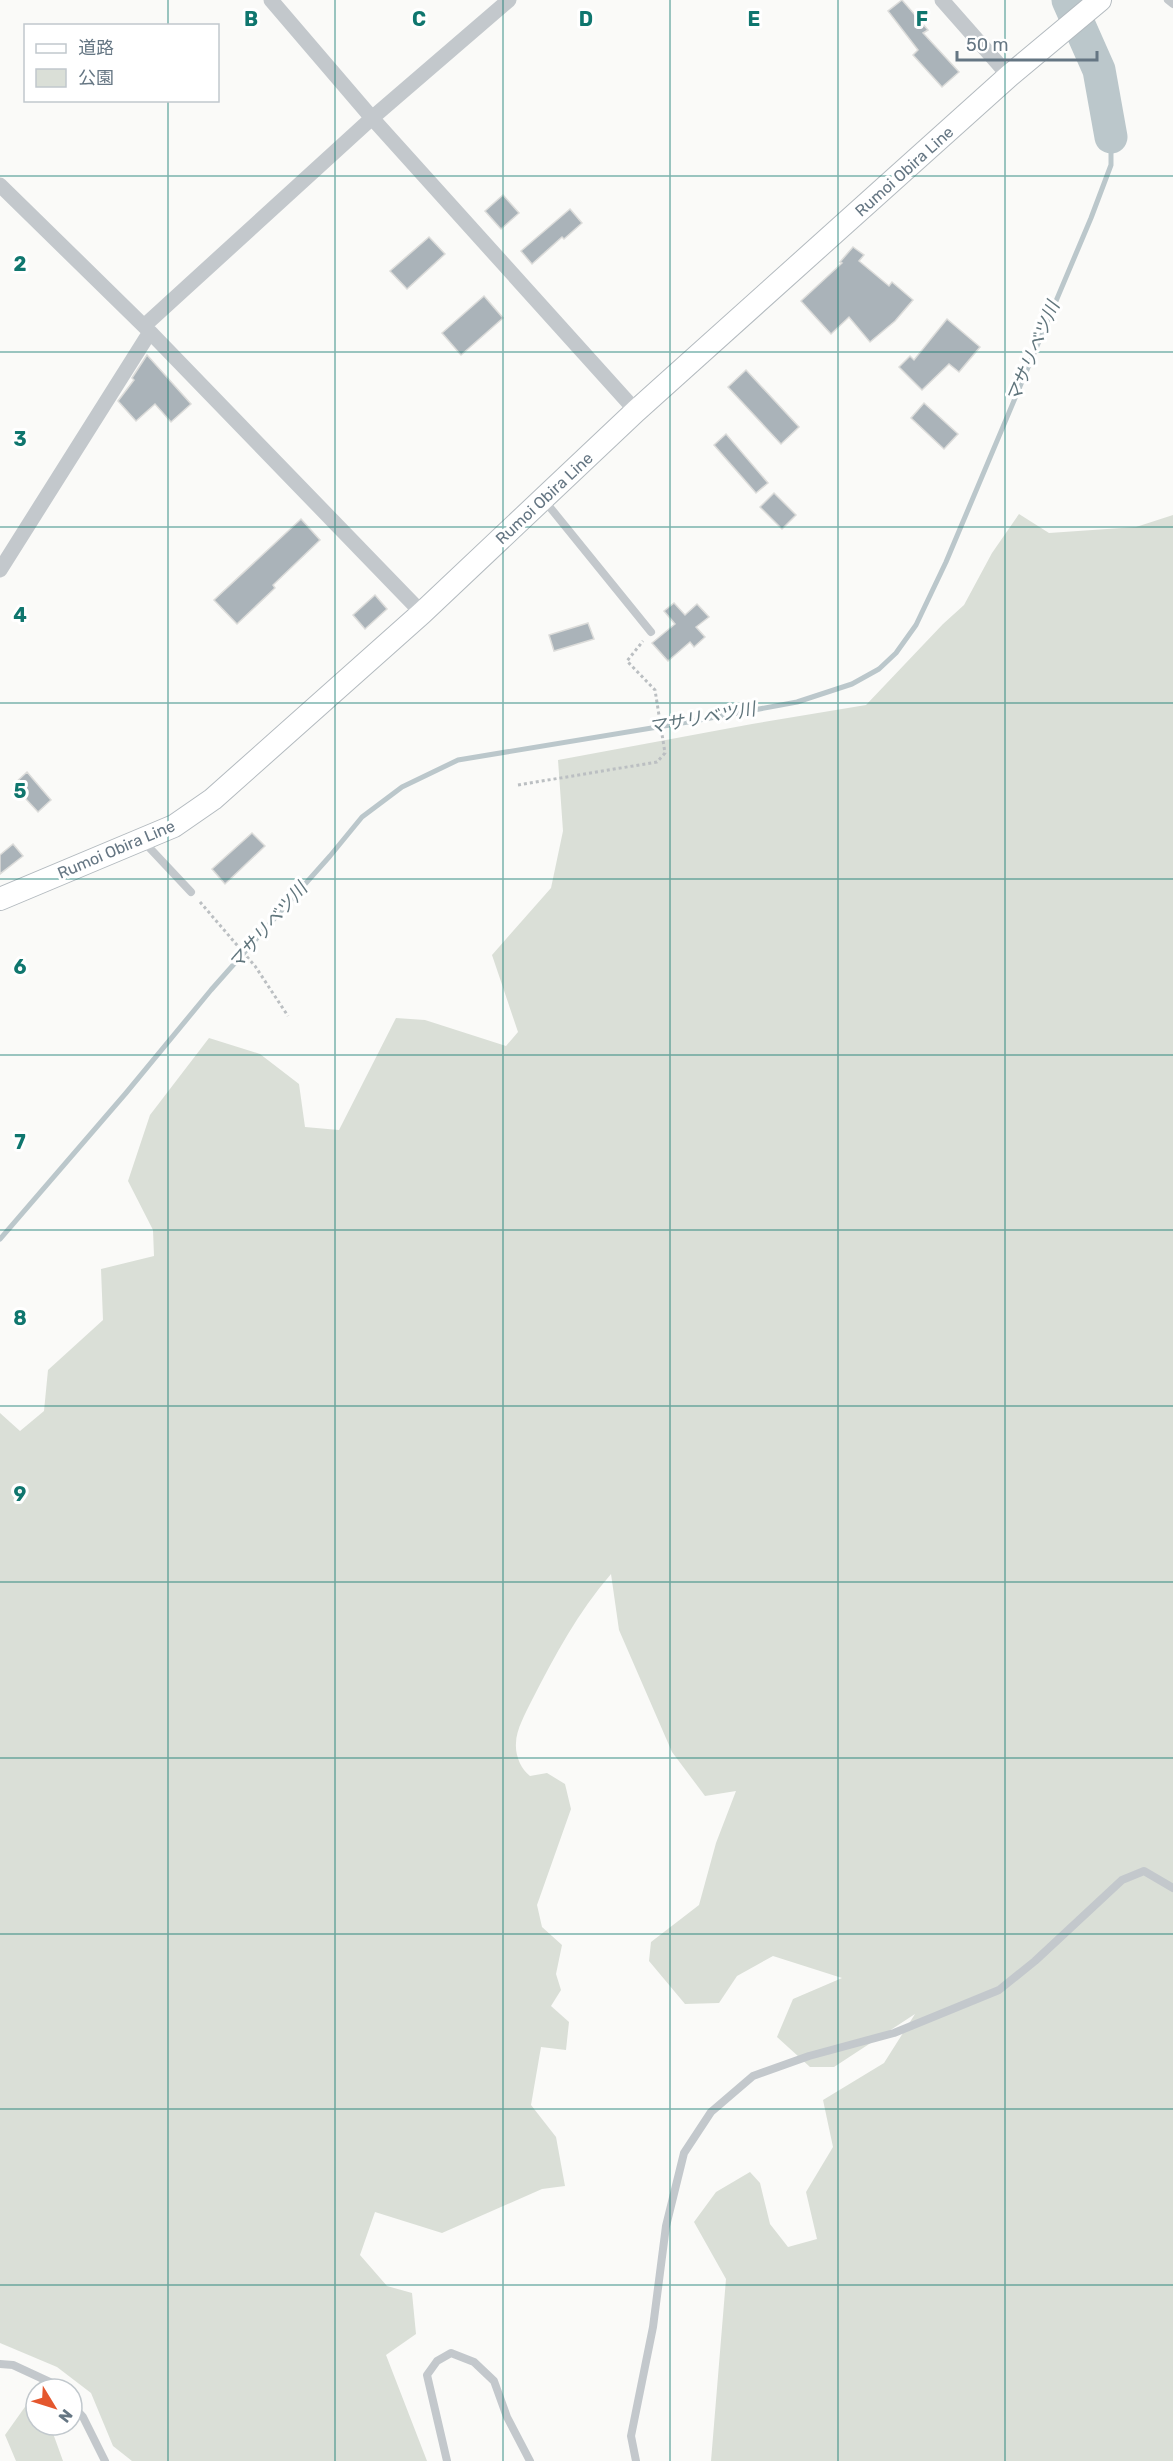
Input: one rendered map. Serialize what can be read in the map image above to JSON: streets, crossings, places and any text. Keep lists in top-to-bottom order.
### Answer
{
  "streets": {
    "main road": ["Rumoi Obira Line"]
  },
  "water": ["マサリベツ川"],
  "legend": ["道路", "公園"],
  "scale_bar": "50 m",
  "north": "bottom right",
  "grid": {
    "columns": [
      "B",
      "C",
      "D",
      "E",
      "F"
    ],
    "rows": [
      "2",
      "3",
      "4",
      "5",
      "6",
      "7",
      "8",
      "9"
    ]
  }
}
